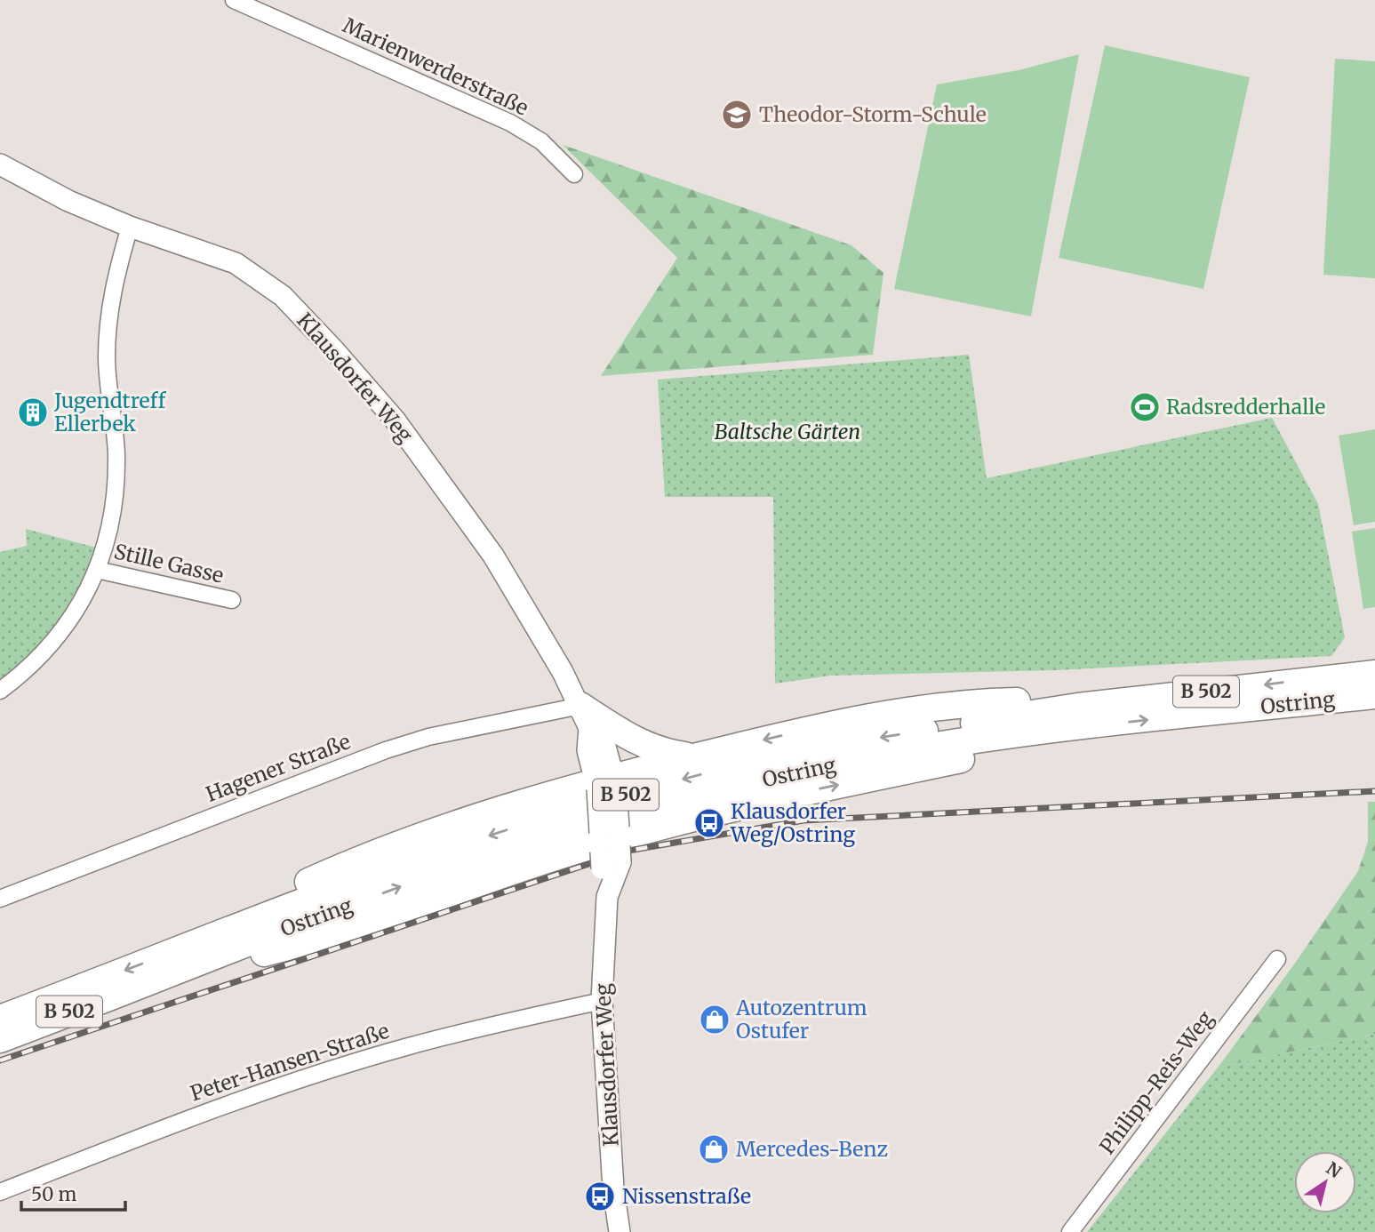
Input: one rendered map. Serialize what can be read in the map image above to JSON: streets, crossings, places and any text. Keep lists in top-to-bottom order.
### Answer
{
  "streets": {
    "highway": ["B 502", "Ostring"],
    "street": [
      "Marienwerderstraße",
      "Klausdorfer Weg",
      "Stille Gasse",
      "Hagener Straße",
      "Peter-Hansen-Straße",
      "Philipp-Reis-Weg"
    ]
  },
  "crossings": [
    ["Klausdorfer Weg", "Hagener Straße"],
    ["Klausdorfer Weg", "Peter-Hansen-Straße"]
  ],
  "parks": ["Baltsche Gärten"],
  "places": {
    "school or university": ["Theodor-Storm-Schule"],
    "sports": ["Radsredderhalle"],
    "building": ["Jugendtreff Ellerbek"],
    "bus stop": ["Klausdorfer Weg/Ostring", "Nissenstraße"],
    "shop": ["Autozentrum Ostufer", "Mercedes-Benz"]
  },
  "scale_bar": "50 m",
  "north": "top right"
}
